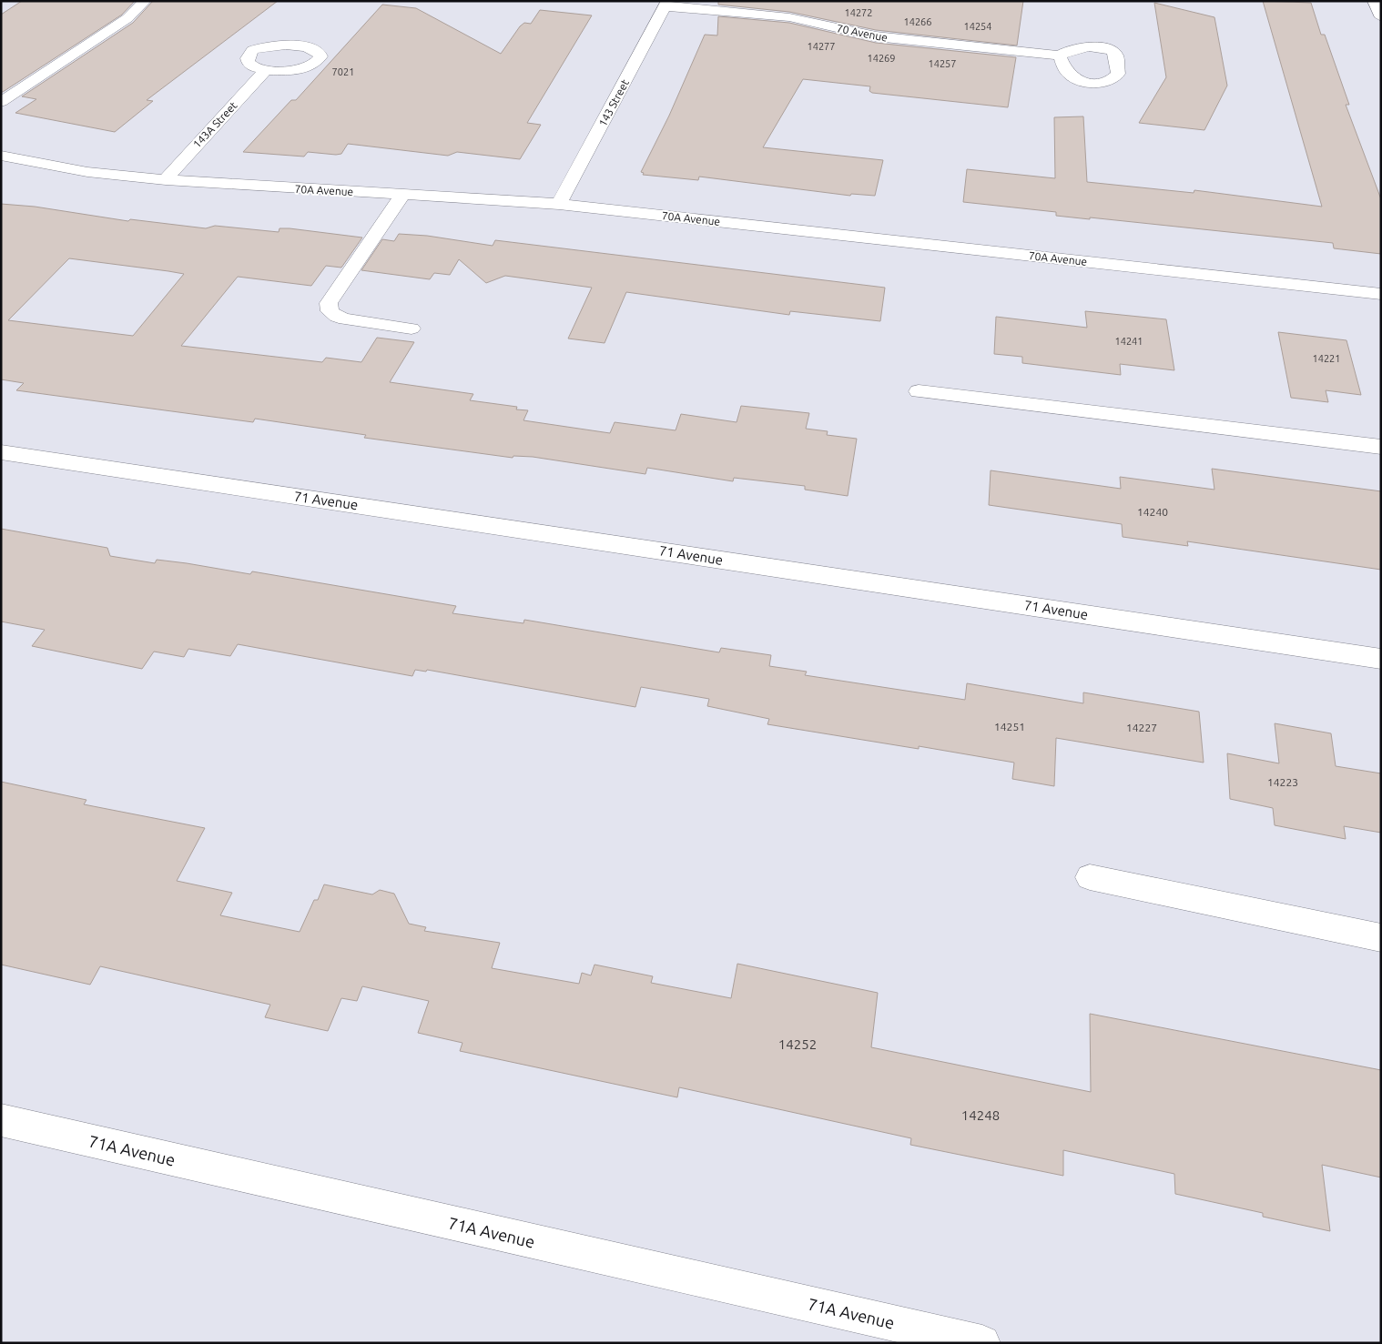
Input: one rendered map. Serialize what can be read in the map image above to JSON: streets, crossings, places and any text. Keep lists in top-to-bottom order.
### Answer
{
  "streets": {
    "street": [
      "70 Avenue",
      "143 Street",
      "143A Street",
      "70A Avenue",
      "71 Avenue",
      "71A Avenue"
    ]
  },
  "crossings": [
    ["70 Avenue", "143 Street"],
    ["143 Street", "70A Avenue"],
    ["143A Street", "70A Avenue"]
  ],
  "house_numbers": [
    "14272",
    "14266",
    "14254",
    "14277",
    "14269",
    "14257",
    "7021",
    "14241",
    "14221",
    "14240",
    "14251",
    "14227",
    "14223",
    "14252",
    "14248"
  ]
}
